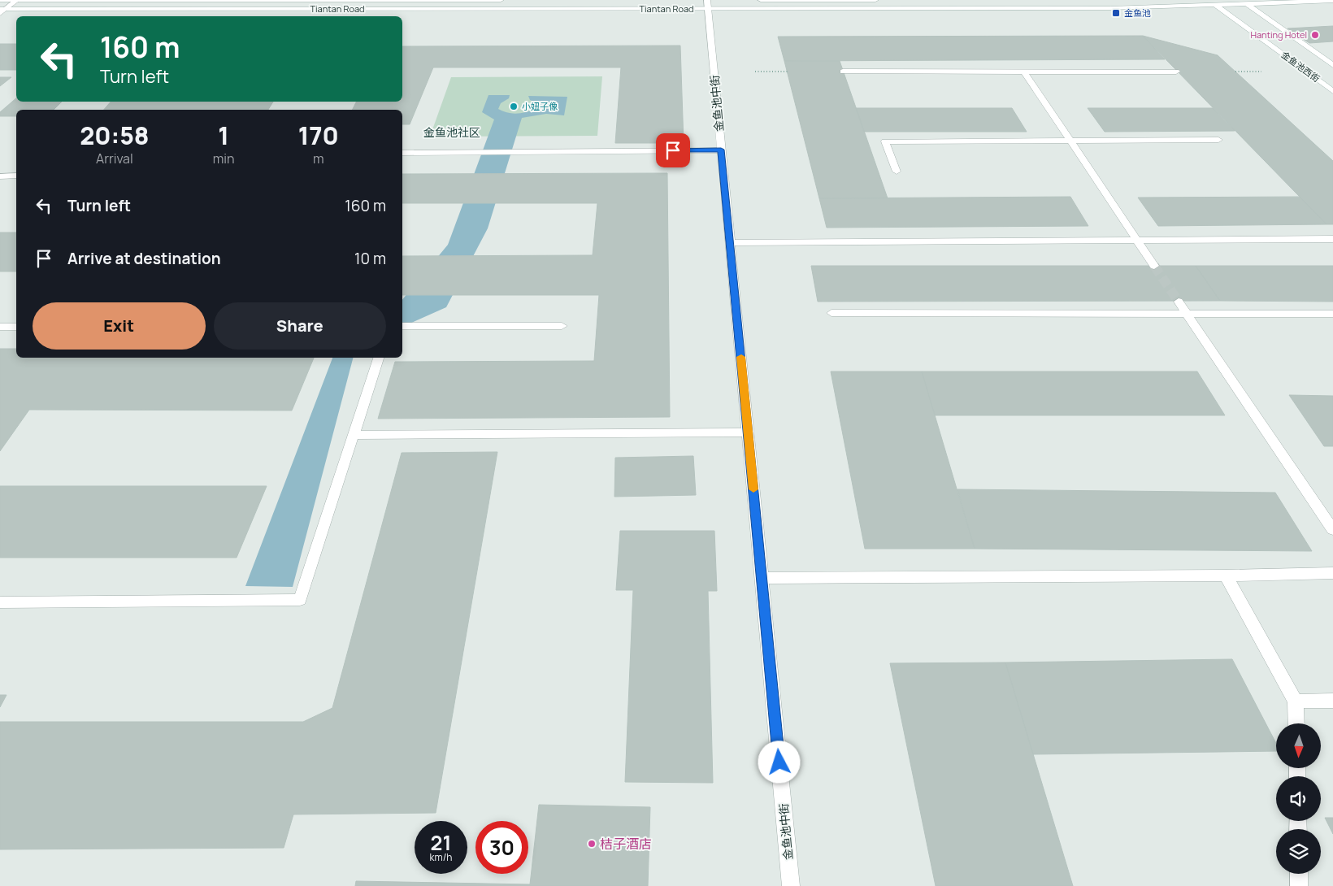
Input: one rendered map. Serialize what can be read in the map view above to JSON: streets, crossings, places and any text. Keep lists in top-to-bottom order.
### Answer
{
  "streets": {
    "street": ["Tiantan Road", "金鱼池西街", "金鱼池中街"]
  },
  "crossings": [
    ["Tiantan Road", "金鱼池西街"],
    ["Tiantan Road", "金鱼池中街"]
  ],
  "districts": ["金鱼池社区"],
  "places": {
    "transit": ["金鱼池"],
    "other": ["Hanting Hotel", "小妞子像", "桔子酒店"]
  },
  "north": "bottom",
  "page": {
    "turn": ["160 m", "Turn left"],
    "eta": [
      "20:58",
      "Arrival",
      "1",
      "min",
      "170",
      "m"
    ],
    "list": [
      {
        "name": "Turn left",
        "value": "160 m"
      },
      {
        "name": "Arrive at destination",
        "value": "10 m"
      }
    ],
    "buttons": ["Exit", "Share"],
    "speed": "21 km/h",
    "limit": "30"
  }
}
